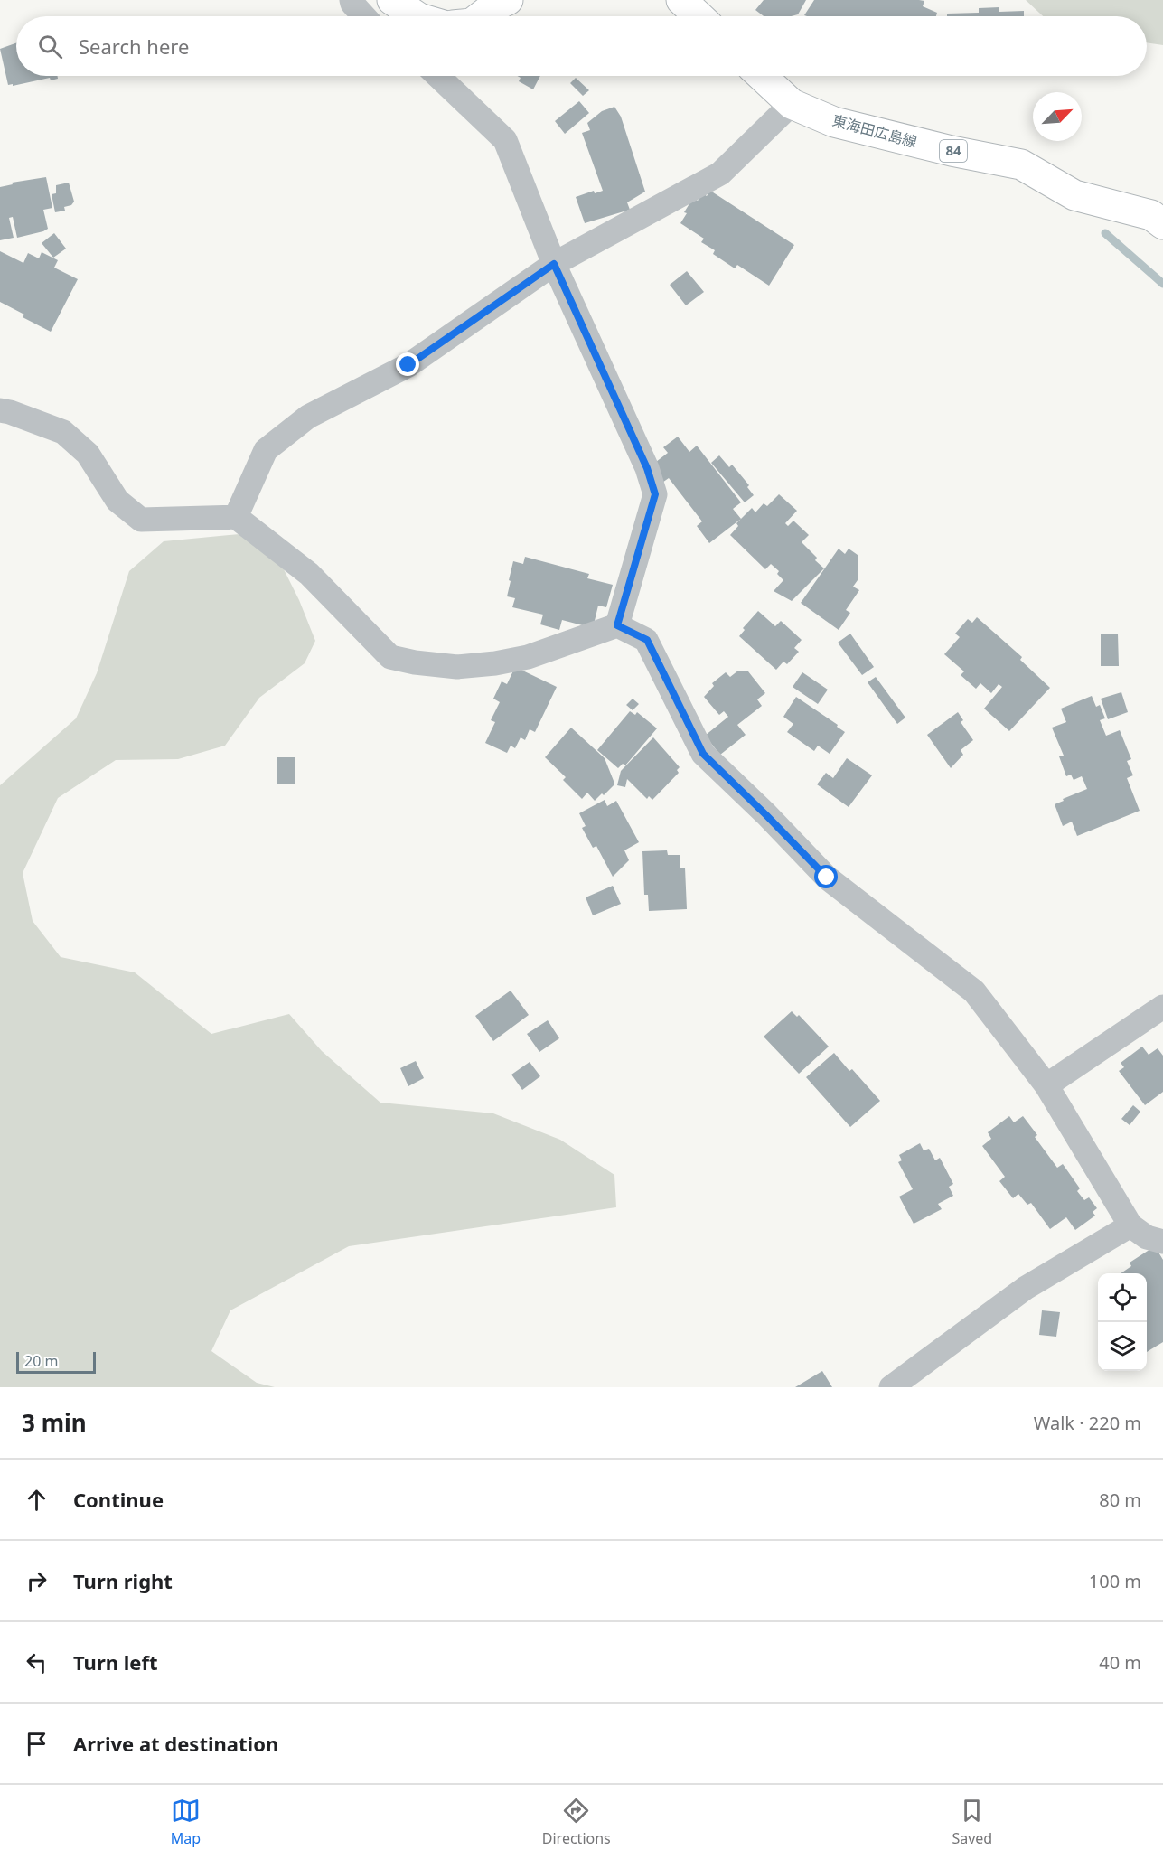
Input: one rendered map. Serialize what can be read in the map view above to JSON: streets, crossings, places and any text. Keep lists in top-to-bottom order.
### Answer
{
  "streets": {
    "main road": ["東海田広島線", "84"]
  },
  "scale_bar": "20 m",
  "north": "top right",
  "page": {
    "search": "Search here",
    "scale": "20 m",
    "heading": ["3 min", "Walk · 220 m"],
    "list": [
      ["Continue", "80 m"],
      ["Turn right", "100 m"],
      ["Turn left", "40 m"],
      "Arrive at destination"
    ],
    "nav": ["Map", "Directions", "Saved"]
  }
}
